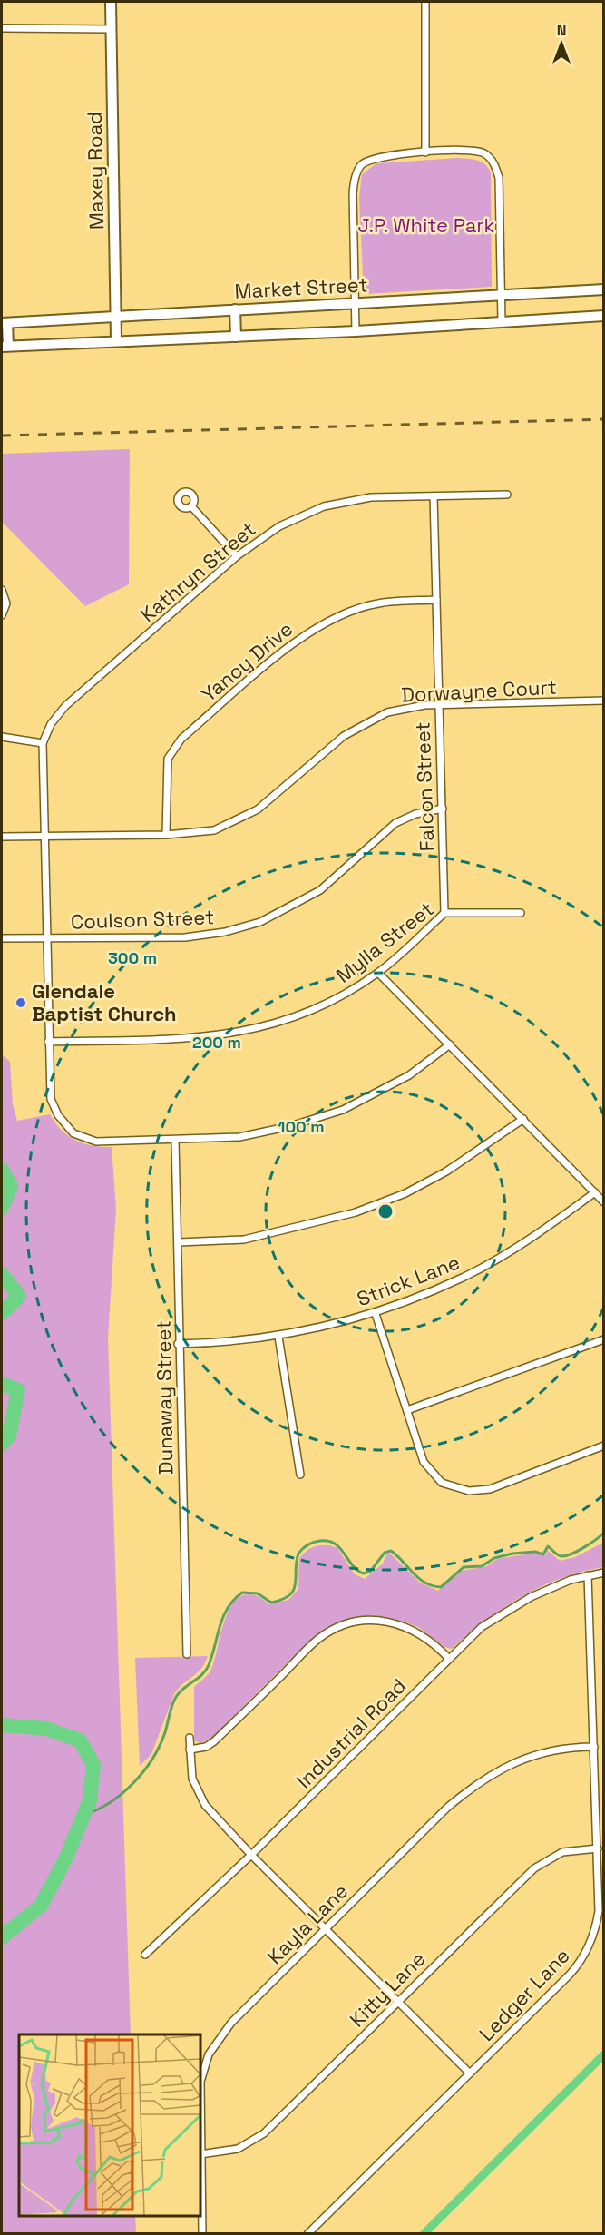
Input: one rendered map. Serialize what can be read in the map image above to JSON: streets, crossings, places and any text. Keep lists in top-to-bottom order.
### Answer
{
  "streets": {
    "main road": ["Maxey Road", "Market Street"],
    "street": [
      "Kathryn Street",
      "Yancy Drive",
      "Dorwayne Court",
      "Falcon Street",
      "Coulson Street",
      "Mylla Street",
      "Strick Lane",
      "Dunaway Street",
      "Industrial Road",
      "Kayla Lane",
      "Kitty Lane",
      "Ledger Lane"
    ]
  },
  "crossings": [
    ["Maxey Road", "Market Street"],
    ["Kathryn Street", "Dorwayne Court"],
    ["Kathryn Street", "Falcon Street"],
    ["Kathryn Street", "Coulson Street"],
    ["Kathryn Street", "Mylla Street"],
    ["Kathryn Street", "Dunaway Street"],
    ["Yancy Drive", "Dorwayne Court"],
    ["Yancy Drive", "Falcon Street"],
    ["Dorwayne Court", "Falcon Street"],
    ["Falcon Street", "Coulson Street"],
    ["Falcon Street", "Mylla Street"],
    ["Strick Lane", "Dunaway Street"],
    ["Industrial Road", "Ledger Lane"],
    ["Kayla Lane", "Kitty Lane"],
    ["Kayla Lane", "Ledger Lane"],
    ["Kitty Lane", "Ledger Lane"]
  ],
  "parks": ["J.P. White Park"],
  "places": ["Glendale Baptist Church"],
  "north": "top",
  "rings": ["300 m", "200 m", "100 m"]
}
